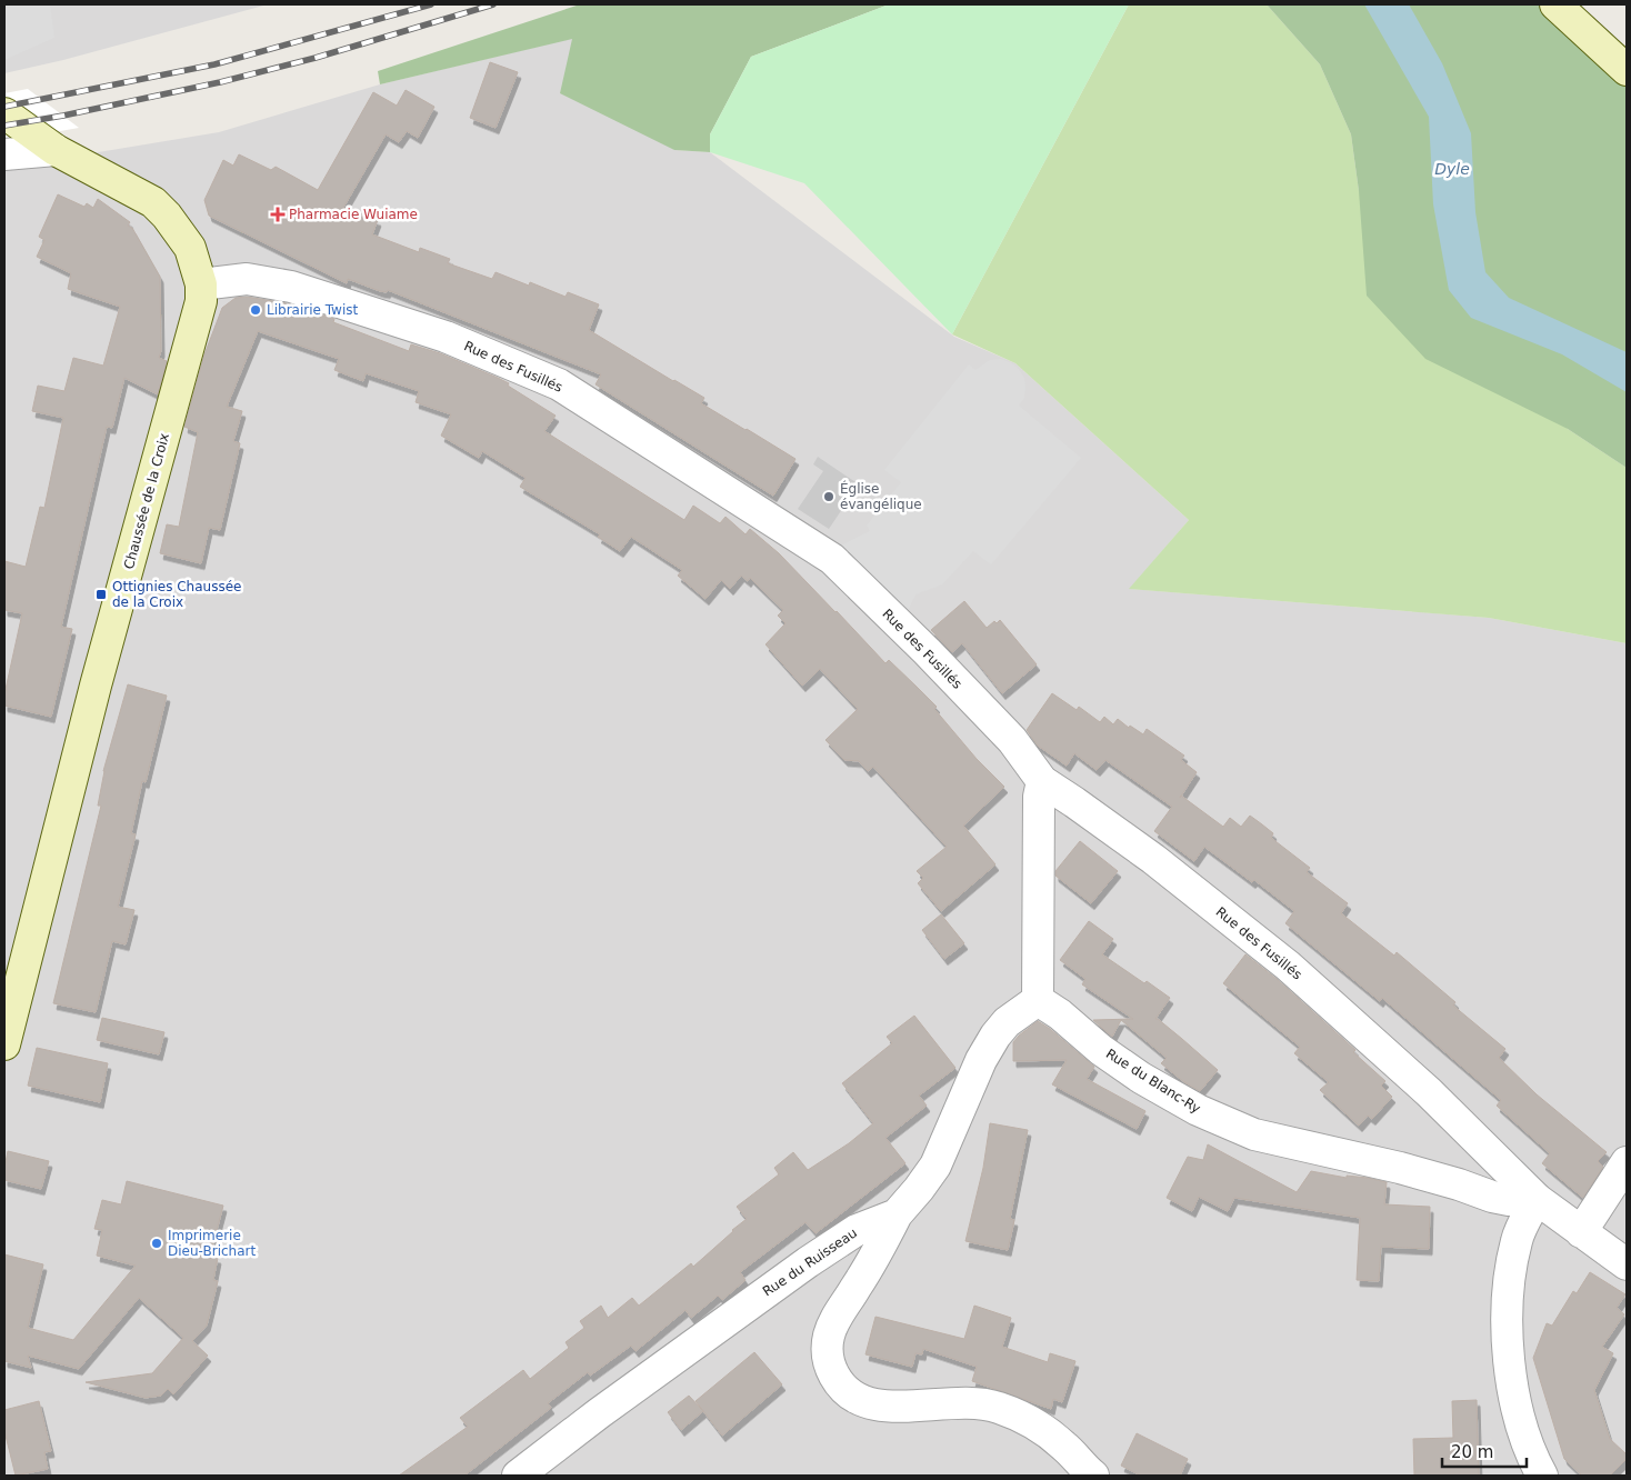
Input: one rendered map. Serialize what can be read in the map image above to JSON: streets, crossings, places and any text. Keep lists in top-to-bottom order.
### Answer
{
  "streets": {
    "main road": ["Chaussée de la Croix"],
    "street": ["Rue des Fusillés", "Rue du Blanc-Ry", "Rue du Ruisseau"]
  },
  "crossings": [
    ["Rue des Fusillés", "Chaussée de la Croix"],
    ["Rue des Fusillés", "Rue du Blanc-Ry"],
    ["Rue du Blanc-Ry", "Rue du Ruisseau"]
  ],
  "water": ["Dyle"],
  "places": {
    "health": ["Pharmacie Wuiame"],
    "other": ["Librairie Twist", "Église évangélique", "Imprimerie Dieu-Brichart"],
    "transit": ["Ottignies Chaussée de la Croix"]
  },
  "scale_bar": "20 m"
}
